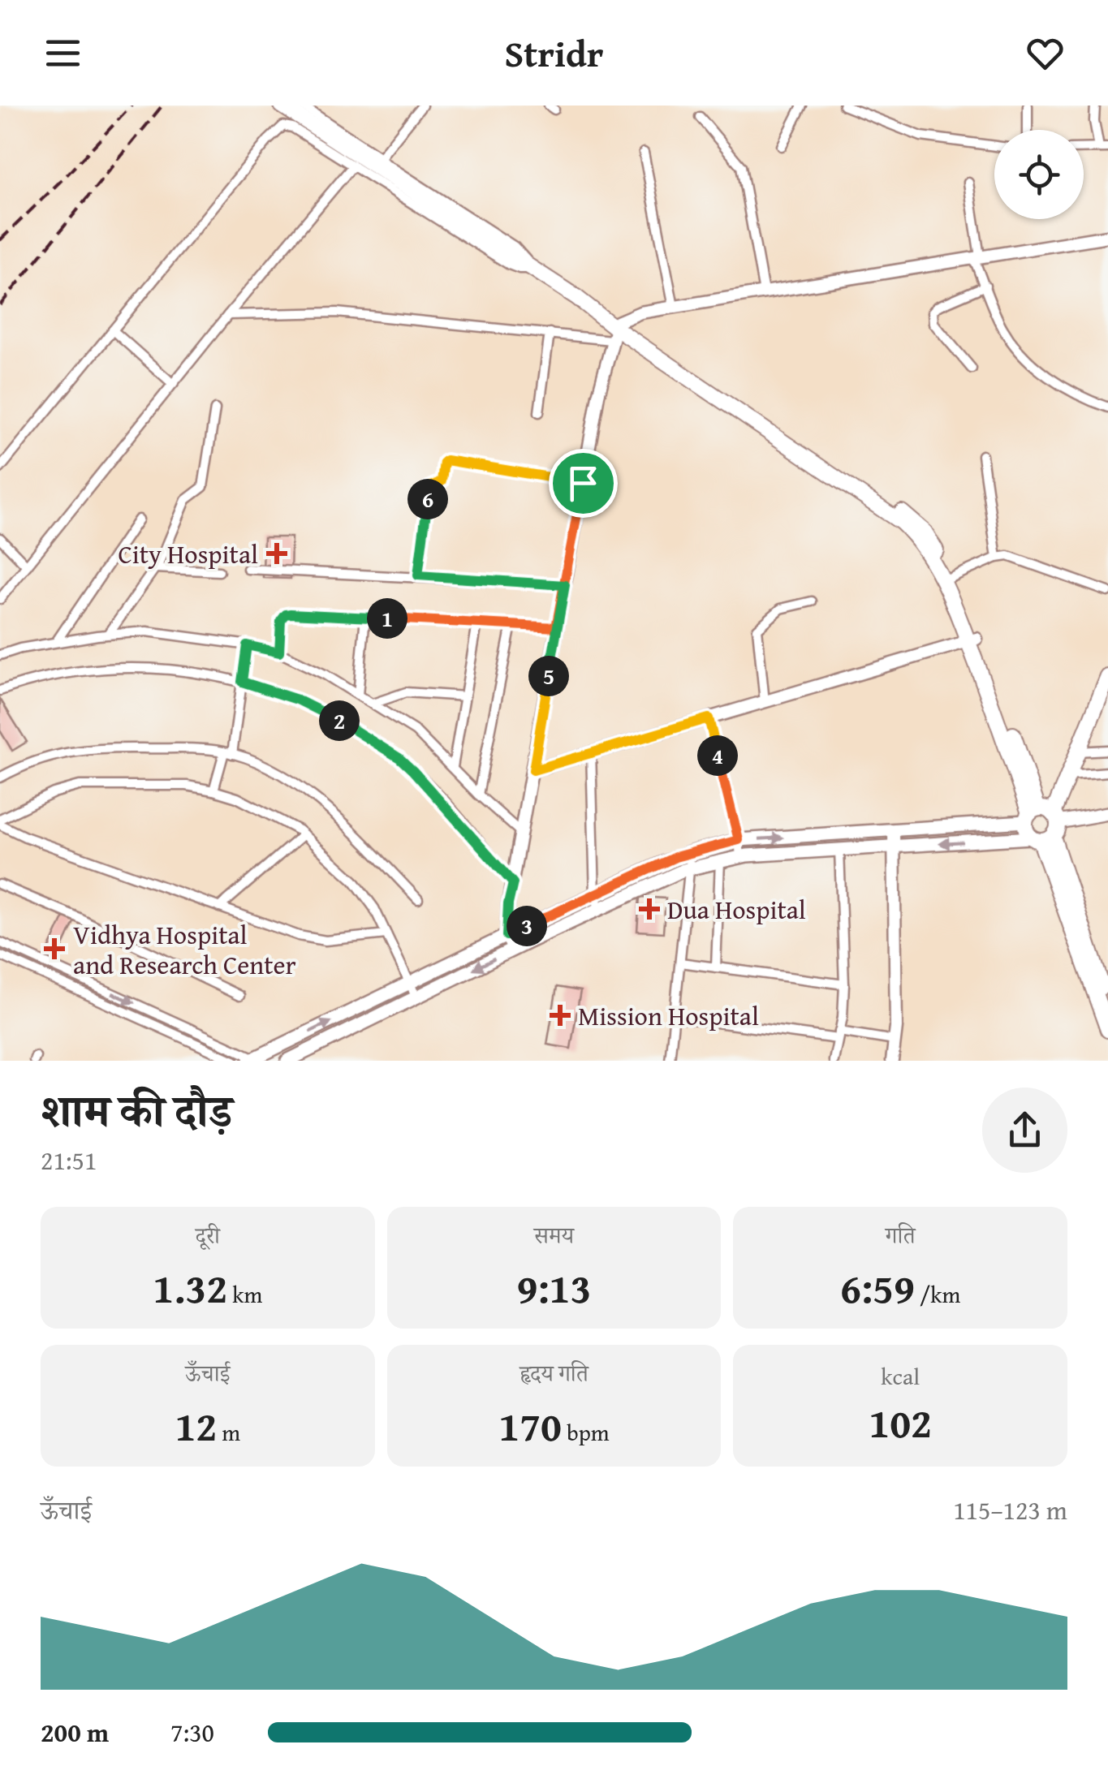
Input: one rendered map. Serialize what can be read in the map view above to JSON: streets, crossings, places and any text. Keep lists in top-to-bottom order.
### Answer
{
  "places": {
    "health": [
      "City Hospital",
      "Dua Hospital",
      "Vidhya Hospital and Research Center",
      "Mission Hospital"
    ]
  },
  "page": {
    "header": "Stridr",
    "pins": [
      "6",
      "1",
      "5",
      "2",
      "4",
      "3"
    ],
    "heading": ["शाम की दौड़", "21:51"],
    "stats": [
      ["दूरी", "1.32 km"],
      ["समय", "9:13"],
      ["गति", "6:59 /km"],
      ["ऊँचाई", "12 m"],
      ["हृदय गति", "170 bpm"],
      ["kcal", "102"]
    ],
    "chart": ["ऊँचाई", "115–123 m"],
    "list": [
      {
        "name": "200 m",
        "note": "7:30"
      }
    ]
  }
}
